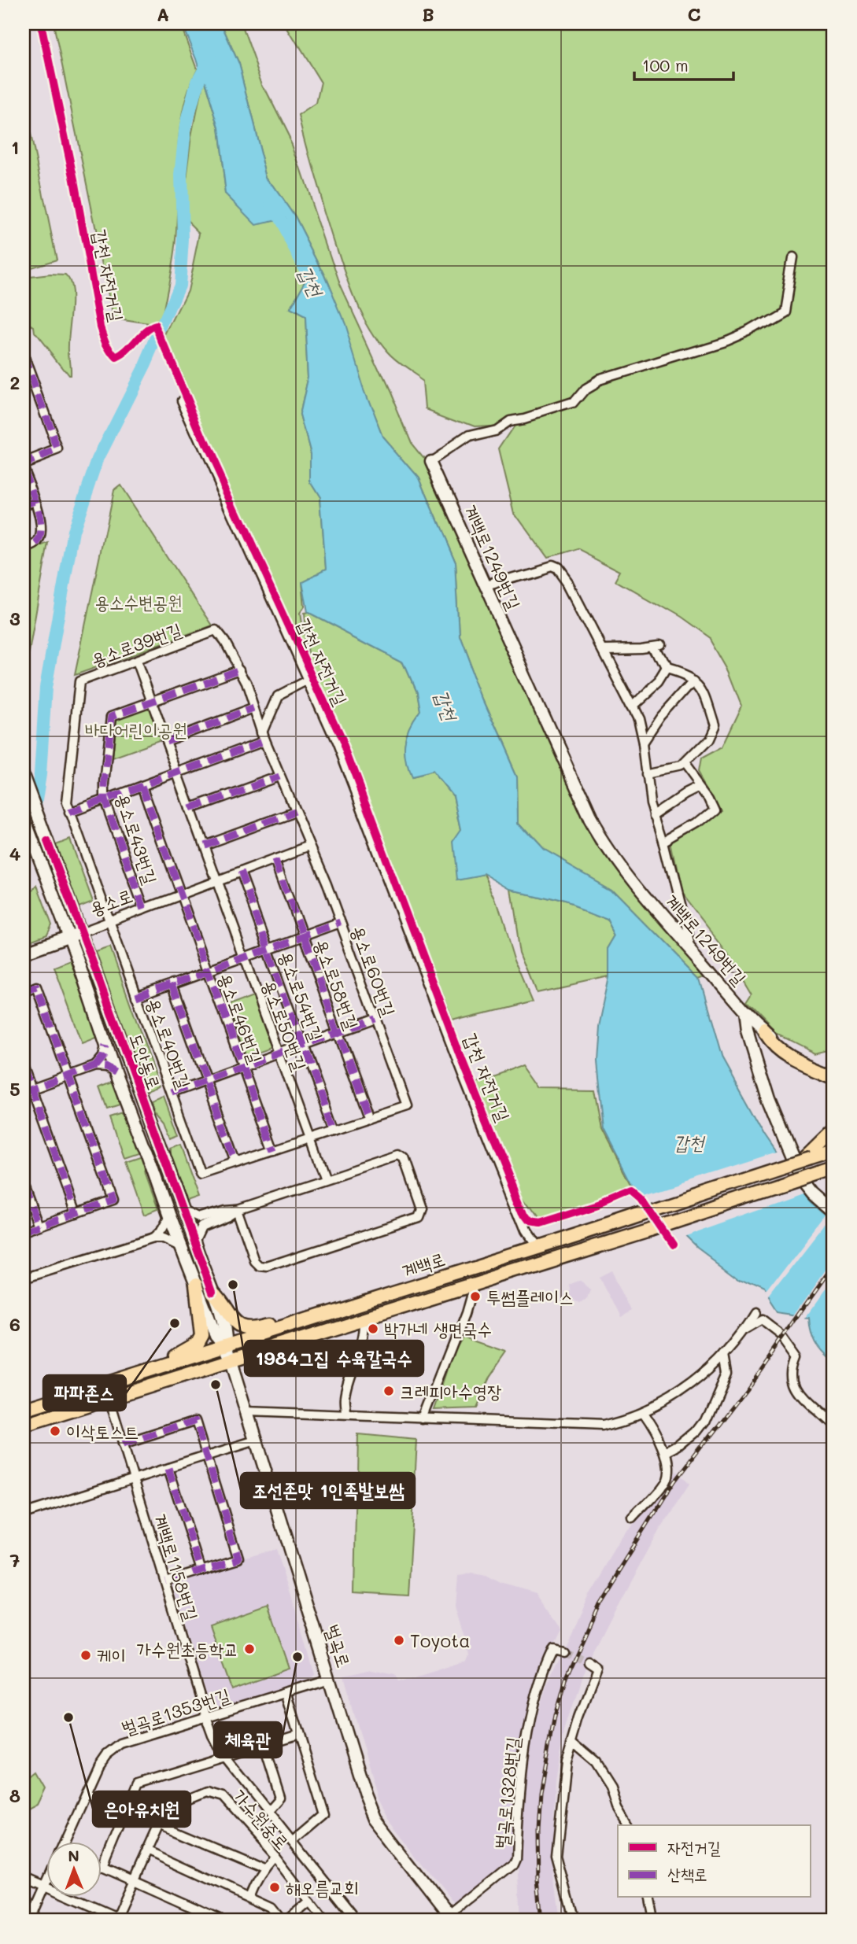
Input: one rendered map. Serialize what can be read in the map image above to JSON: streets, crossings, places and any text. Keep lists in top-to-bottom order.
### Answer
{
  "streets": {
    "main road": ["계백로"],
    "street": [
      "계백로1249번길",
      "용소로39번길",
      "용소로43번길",
      "용소로",
      "용소로60번길",
      "용소로58번길",
      "용소로54번길",
      "용소로46번길",
      "용소로50번길",
      "용소로40번길",
      "도안동로",
      "계백로1158번길",
      "벌곡로",
      "벌곡로1353번길",
      "벌곡로1328번길",
      "가수원중로"
    ],
    "cycle path": ["갑천 자전거길"]
  },
  "crossings": [
    ["용소로39번길", "용소로43번길"],
    ["용소로39번길", "용소로"],
    ["용소로39번길", "용소로60번길"],
    ["용소로39번길", "용소로50번길"],
    ["용소로39번길", "용소로40번길"],
    ["용소로43번길", "용소로"],
    ["용소로43번길", "용소로50번길"],
    ["용소로", "용소로60번길"],
    ["용소로", "용소로58번길"],
    ["용소로", "용소로54번길"],
    ["용소로", "용소로46번길"],
    ["용소로", "용소로50번길"],
    ["용소로", "용소로40번길"],
    ["용소로", "도안동로"],
    ["용소로60번길", "용소로58번길"],
    ["도안동로", "계백로"],
    ["도안동로", "벌곡로"],
    ["계백로", "계백로1158번길"],
    ["계백로", "벌곡로"],
    ["계백로1158번길", "벌곡로1353번길"],
    ["벌곡로", "벌곡로1353번길"],
    ["벌곡로", "벌곡로1328번길"],
    ["벌곡로1353번길", "가수원중로"]
  ],
  "water": ["갑천"],
  "parks": ["용소수변공원", "바다어린이공원"],
  "places": [
    "1984그집 수육칼국수",
    "투썸플레이스",
    "파파존스",
    "박가네 생면국수",
    "조선존맛 1인족발보쌈",
    "크레피아수영장",
    "이삭토스트",
    "Toyota",
    "가수원초등학교",
    "케이",
    "체육관",
    "은아유치원",
    "해오름교회"
  ],
  "legend": ["자전거길", "산책로"],
  "scale_bar": "100 m",
  "north": "top",
  "grid": {
    "columns": ["A", "B", "C"],
    "rows": [
      "1",
      "2",
      "3",
      "4",
      "5",
      "6",
      "7",
      "8"
    ]
  }
}
